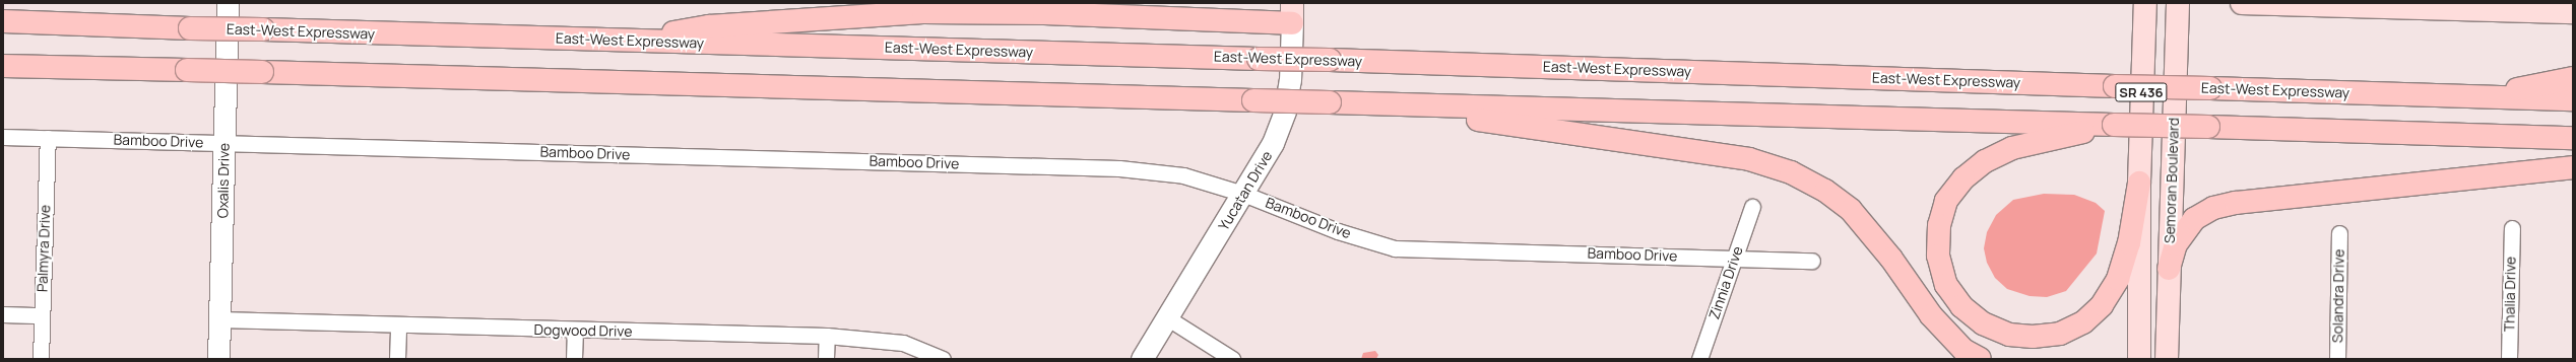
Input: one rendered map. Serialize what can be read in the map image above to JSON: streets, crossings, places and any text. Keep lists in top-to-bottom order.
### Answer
{
  "streets": {
    "highway": ["East-West Expressway"],
    "main road": ["SR 436", "Semoran Boulevard"],
    "street": [
      "Bamboo Drive",
      "Oxalis Drive",
      "Yucatan Drive",
      "Palmyra Drive",
      "Zinnia Drive",
      "Thalia Drive",
      "Solandra Drive",
      "Dogwood Drive"
    ]
  },
  "crossings": [
    ["Bamboo Drive", "Oxalis Drive"],
    ["Bamboo Drive", "Yucatan Drive"],
    ["Bamboo Drive", "Palmyra Drive"],
    ["Bamboo Drive", "Zinnia Drive"],
    ["Oxalis Drive", "Dogwood Drive"]
  ]
}
